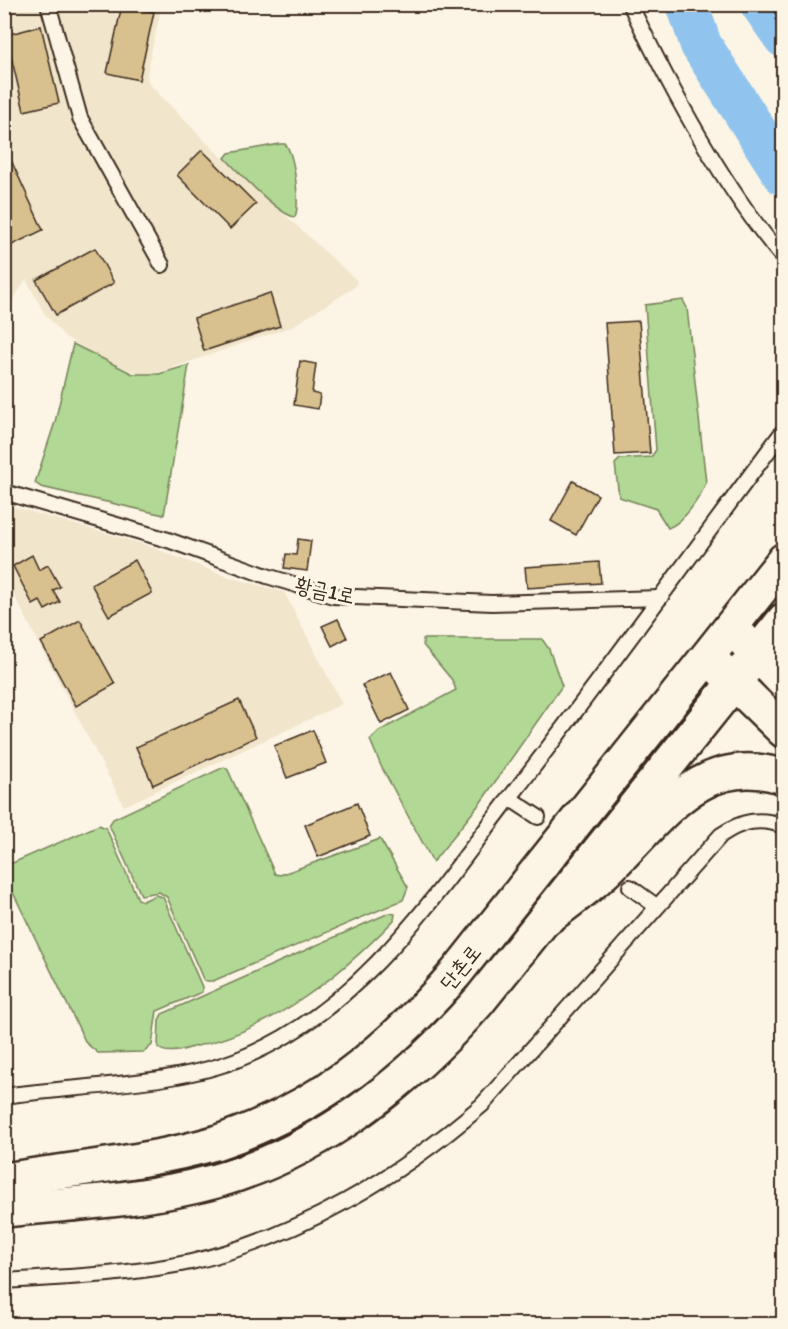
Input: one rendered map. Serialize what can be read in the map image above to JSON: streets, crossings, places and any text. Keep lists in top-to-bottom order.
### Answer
{
  "streets": {
    "main road": ["단촌로"],
    "lane": ["황금1로"]
  }
}
